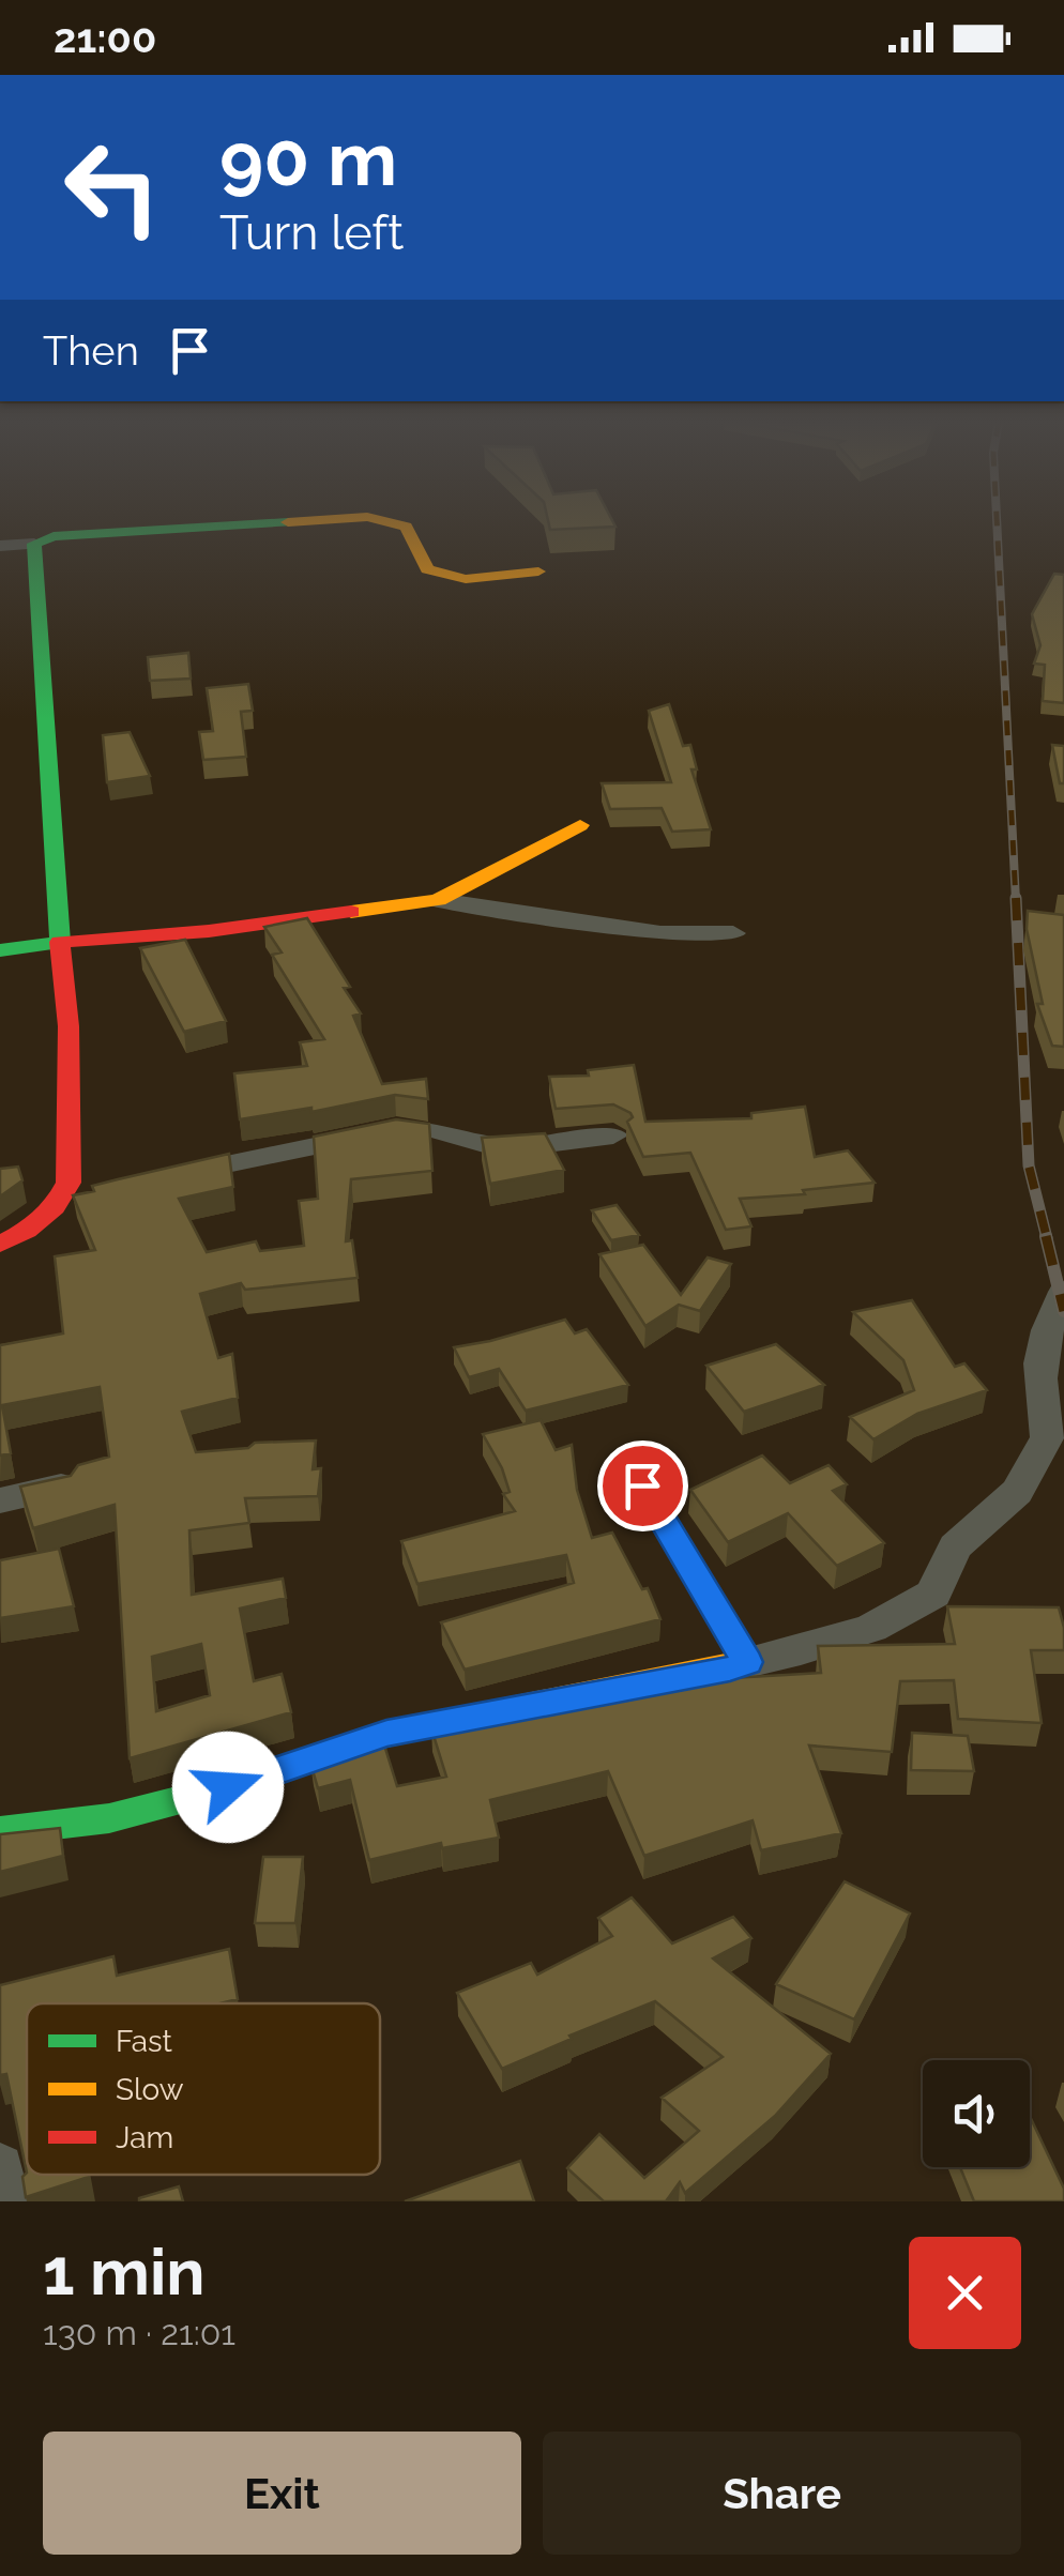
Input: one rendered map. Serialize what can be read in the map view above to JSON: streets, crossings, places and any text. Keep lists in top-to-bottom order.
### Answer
{
  "legend": ["Fast", "Slow", "Jam"],
  "page": {
    "status": "21:00",
    "turn": ["90 m", "Turn left"],
    "then": "Then",
    "heading": ["1 min", "130 m · 21:01"],
    "buttons": ["Exit", "Share"]
  }
}
